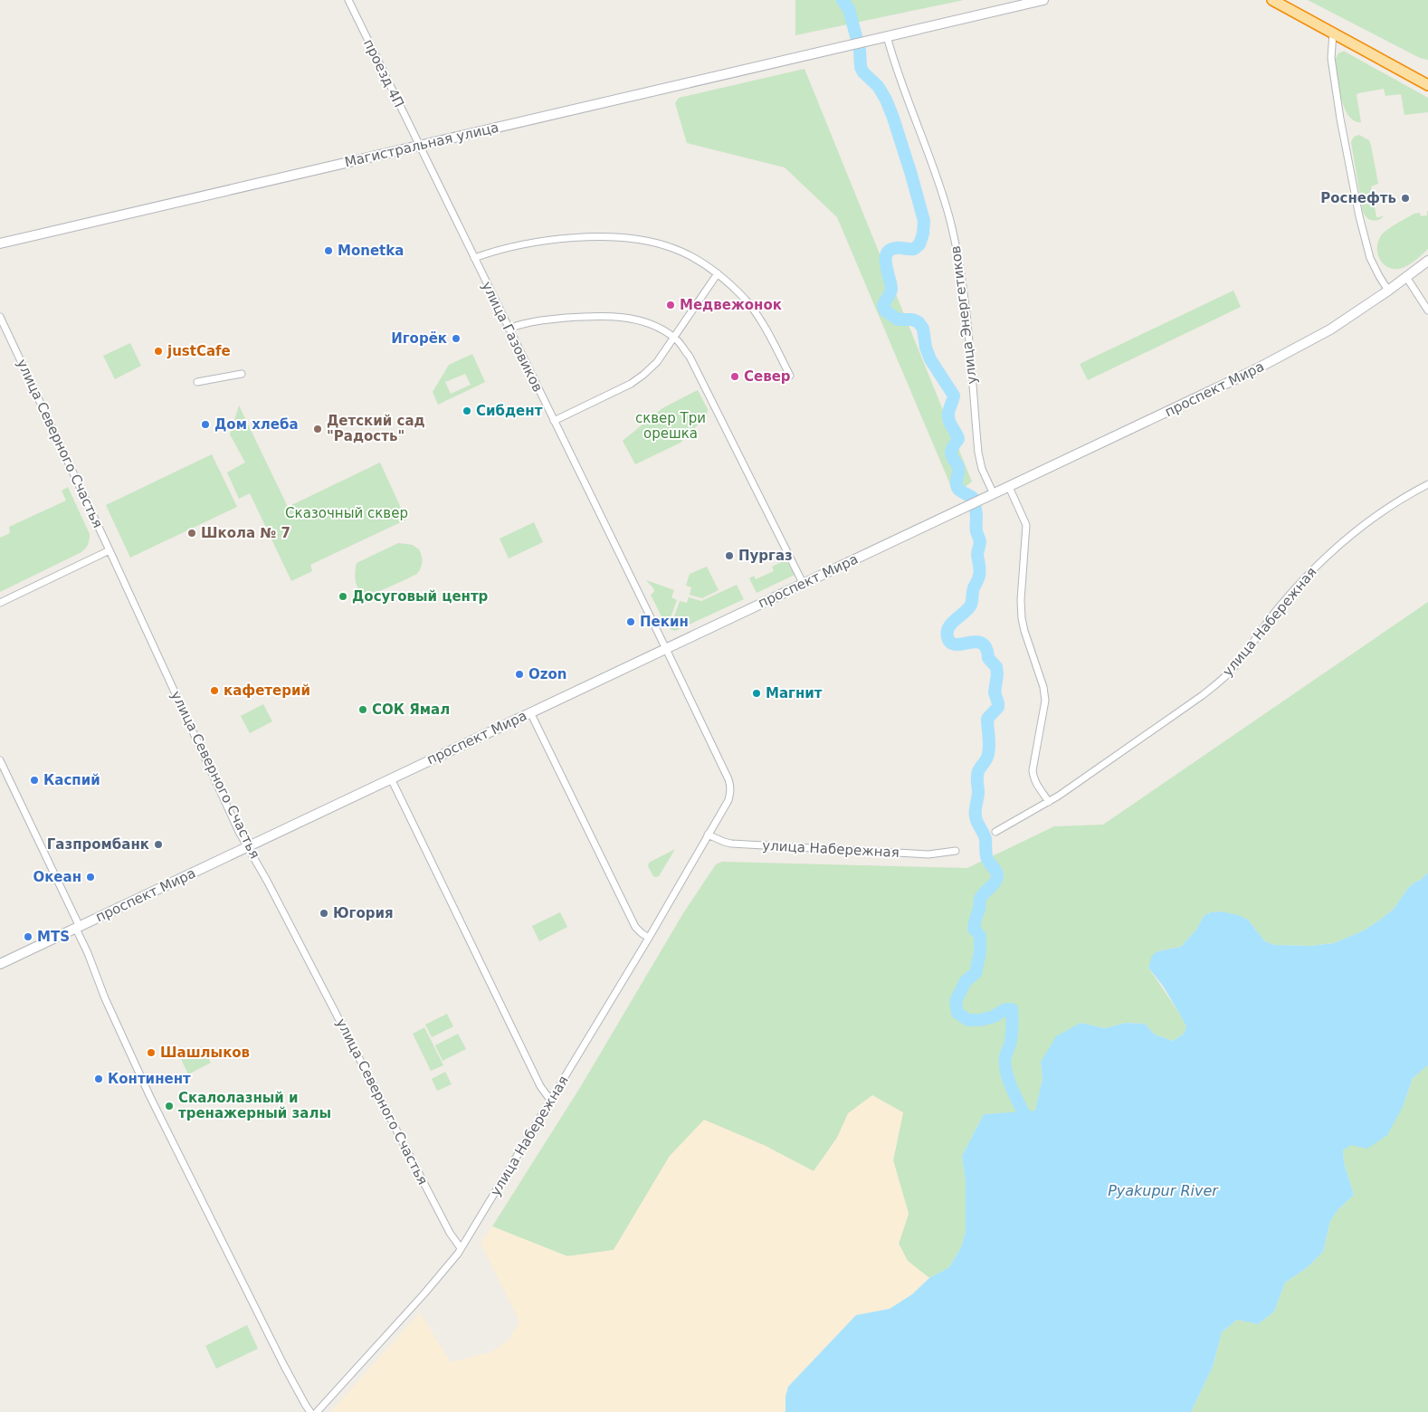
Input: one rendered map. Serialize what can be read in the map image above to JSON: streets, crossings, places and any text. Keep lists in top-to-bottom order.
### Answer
{
  "streets": {
    "main road": ["Магистральная улица", "проспект Мира"],
    "street": [
      "проезд 4П",
      "улица Энергетиков",
      "улица Газовиков",
      "улица Северного Счастья",
      "улица Набережная"
    ]
  },
  "crossings": [
    ["проезд 4П", "Магистральная улица"],
    ["проезд 4П", "улица Газовиков"],
    ["Магистральная улица", "улица Энергетиков"],
    ["Магистральная улица", "улица Газовиков"],
    ["улица Энергетиков", "проспект Мира"],
    ["улица Газовиков", "проспект Мира"],
    ["улица Газовиков", "улица Набережная"],
    ["проспект Мира", "улица Северного Счастья"],
    ["проспект Мира", "улица Набережная"],
    ["улица Северного Счастья", "улица Набережная"]
  ],
  "water": ["Pyakupur River"],
  "parks": ["сквер Три орешка", "Сказочный сквер"],
  "places": [
    "Роснефть",
    "Monetka",
    "Медвежонок",
    "Игорёк",
    "justCafe",
    "Север",
    "Сибдент",
    "Дом хлеба",
    "Детский сад \"Радость\"",
    "Школа № 7",
    "Пургаз",
    "Досуговый центр",
    "Пекин",
    "Ozon",
    "кафетерий",
    "Магнит",
    "СОК Ямал",
    "Каспий",
    "Газпромбанк",
    "Океан",
    "Югория",
    "MTS",
    "Шашлыков",
    "Континент",
    "Скалолазный и тренажерный залы"
  ]
}
